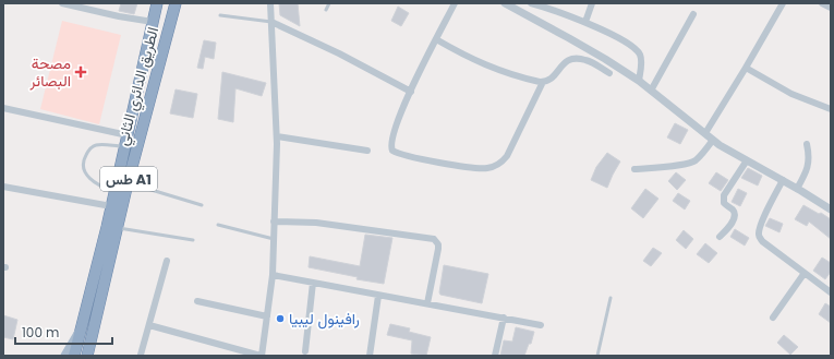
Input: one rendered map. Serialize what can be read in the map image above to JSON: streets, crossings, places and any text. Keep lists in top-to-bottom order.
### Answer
{
  "streets": {
    "highway": ["الطريق الدائري الثاني", "طس A1"]
  },
  "places": {
    "health": ["مصحة البصائر"],
    "other": ["رافينول ليبيا"]
  },
  "scale_bar": "100 m"
}
